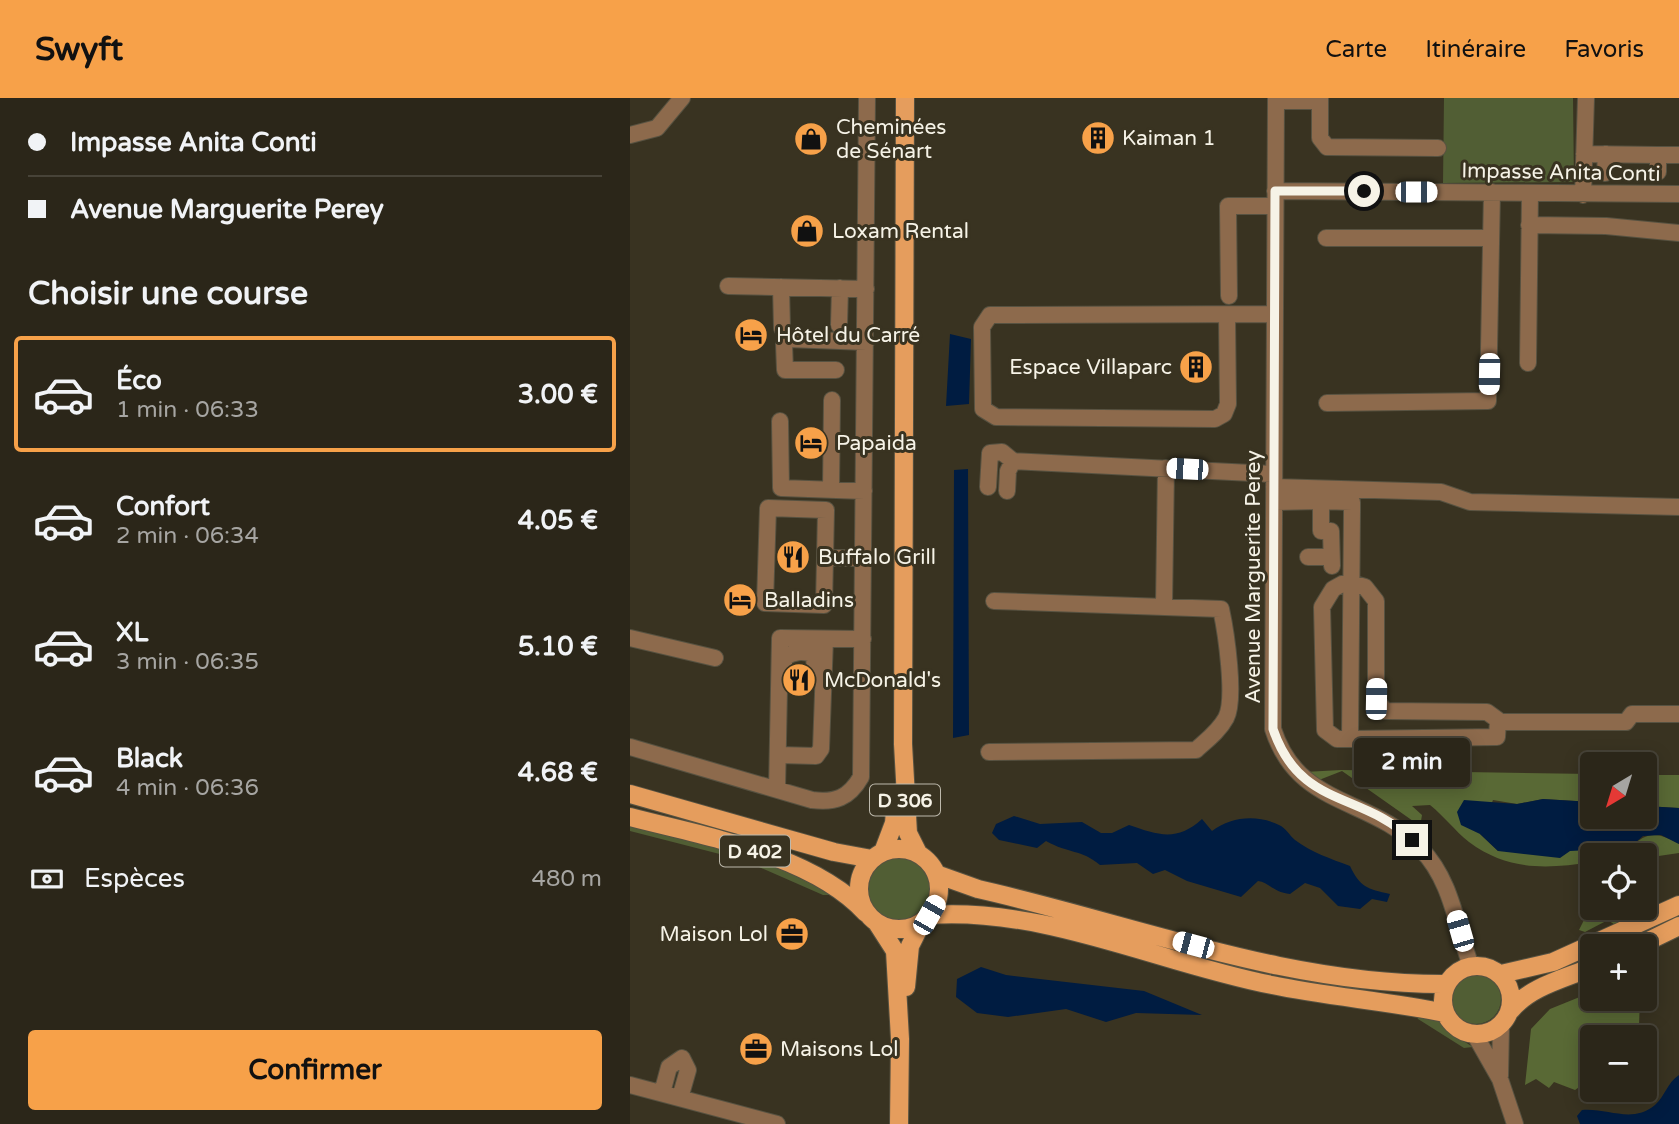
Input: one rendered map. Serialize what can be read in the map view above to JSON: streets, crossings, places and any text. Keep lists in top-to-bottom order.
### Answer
{
  "streets": {
    "main road": ["D 306", "D 402"],
    "street": ["Impasse Anita Conti", "Avenue Marguerite Perey"]
  },
  "crossings": [
    ["Impasse Anita Conti", "Avenue Marguerite Perey"],
    ["D 306", "D 402"]
  ],
  "places": {
    "building": ["Kaiman 1", "Espace Villaparc"],
    "shop": ["Cheminées de Sénart", "Loxam Rental"],
    "hotel": ["Hôtel du Carré", "Papaida", "Balladins"],
    "restaurant": ["Buffalo Grill", "McDonald's"],
    "office": ["Maison Lol", "Maisons Lol"]
  },
  "north": "bottom left",
  "page": {
    "header": "Swyft",
    "nav": ["Carte", "Itinéraire", "Favoris"],
    "banner": ["Impasse Anita Conti", "Avenue Marguerite Perey"],
    "heading": "Choisir une course",
    "list": [
      {
        "name": "Éco",
        "note": "1 min · 06:33",
        "value": "3.00 €"
      },
      {
        "name": "Confort",
        "note": "2 min · 06:34",
        "value": "4.05 €"
      },
      {
        "name": "XL",
        "note": "3 min · 06:35",
        "value": "5.10 €"
      },
      {
        "name": "Black",
        "note": "4 min · 06:36",
        "value": "4.68 €"
      }
    ],
    "bubble": "2 min",
    "map_buttons": ["+", "−"],
    "pay": ["Espèces", "480 m"],
    "buttons": "Confirmer"
  }
}
